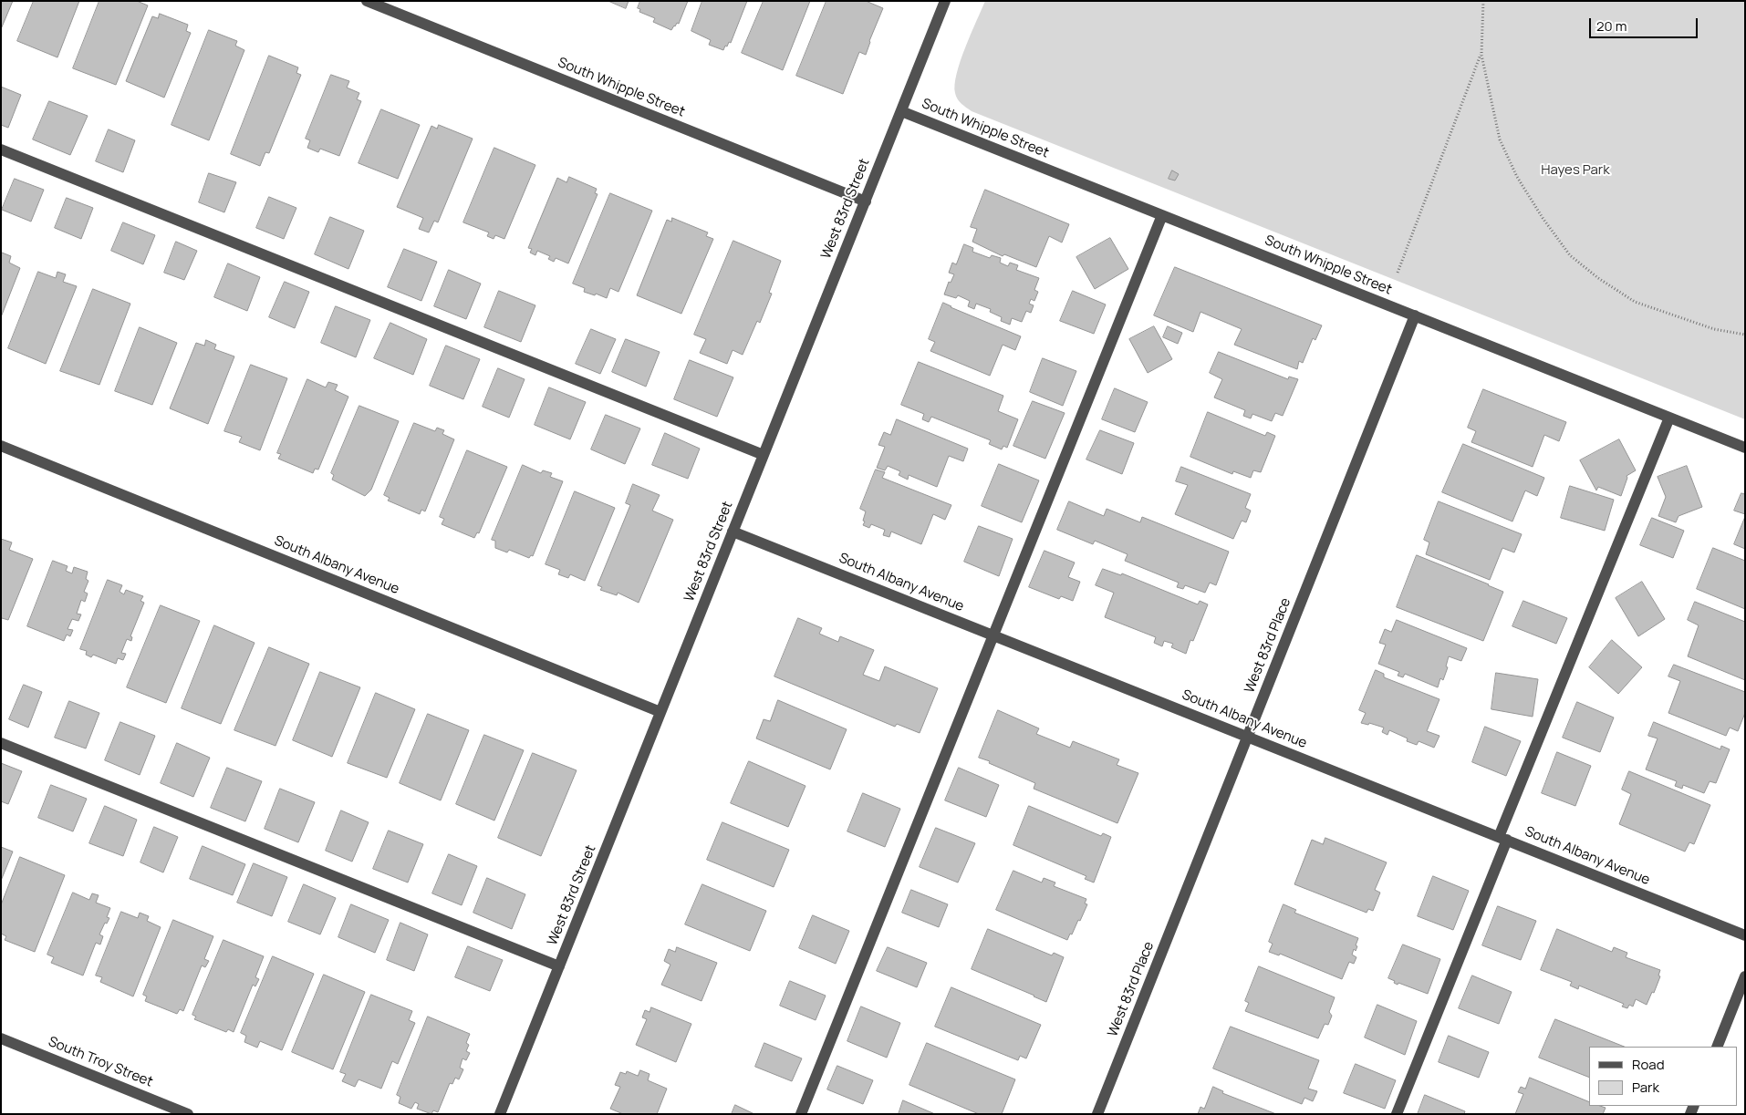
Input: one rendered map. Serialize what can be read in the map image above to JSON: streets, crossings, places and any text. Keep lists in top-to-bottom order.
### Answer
{
  "streets": {
    "street": [
      "South Whipple Street",
      "West 83rd Street",
      "South Albany Avenue",
      "West 83rd Place",
      "South Troy Street"
    ]
  },
  "crossings": [
    ["South Whipple Street", "West 83rd Street"],
    ["South Whipple Street", "West 83rd Place"],
    ["West 83rd Street", "South Albany Avenue"],
    ["South Albany Avenue", "West 83rd Place"]
  ],
  "parks": ["Hayes Park"],
  "legend": ["Road", "Park"],
  "scale_bar": "20 m"
}
